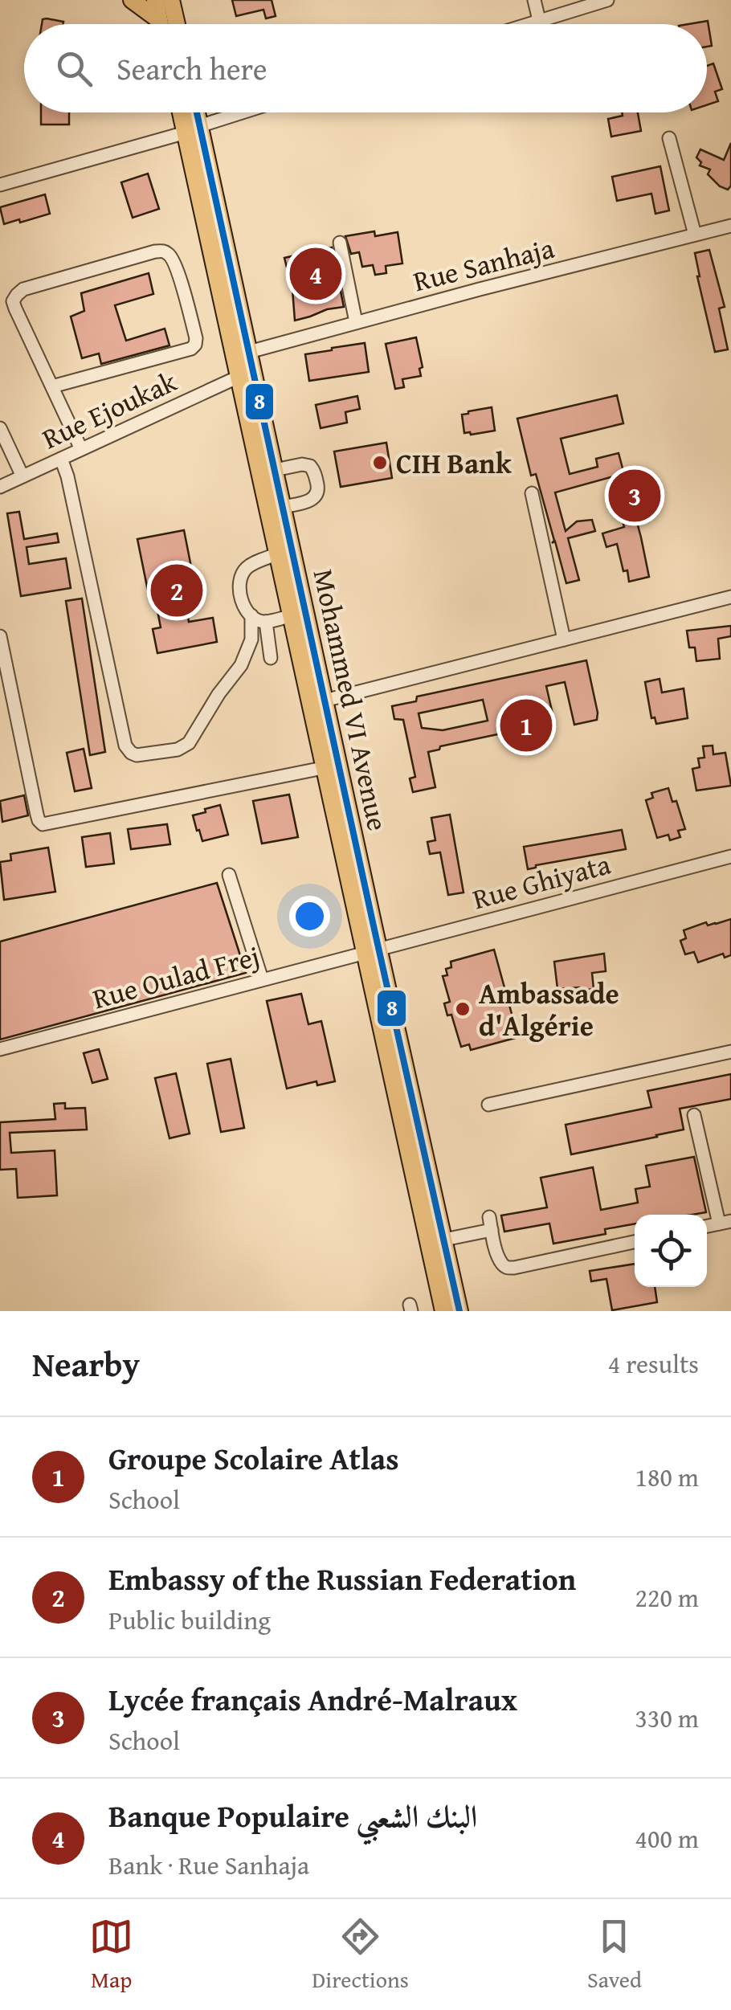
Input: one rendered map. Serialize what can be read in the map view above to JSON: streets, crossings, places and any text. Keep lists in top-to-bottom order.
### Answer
{
  "streets": {
    "main road": ["Mohammed VI Avenue"],
    "street": [
      "Rue Sanhaja",
      "Rue Ejoukak",
      "Rue Ghiyata",
      "Rue Oulad Frej"
    ]
  },
  "crossings": [
    ["Rue Sanhaja", "Mohammed VI Avenue"],
    ["Mohammed VI Avenue", "Rue Ghiyata"],
    ["Mohammed VI Avenue", "Rue Oulad Frej"],
    ["Rue Ghiyata", "Rue Oulad Frej"]
  ],
  "places": ["CIH Bank", "Ambassade d'Algérie"],
  "lines": ["transit line 8"],
  "page": {
    "search": "Search here",
    "pins": [
      "4",
      "3",
      "2",
      "1"
    ],
    "heading": ["Nearby", "4 results"],
    "list": [
      {
        "mark": "1",
        "name": "Groupe Scolaire Atlas",
        "note": "School",
        "value": "180 m"
      },
      {
        "mark": "2",
        "name": "Embassy of the Russian Federation",
        "note": "Public building",
        "value": "220 m"
      },
      {
        "mark": "3",
        "name": "Lycée français André-Malraux",
        "note": "School",
        "value": "330 m"
      },
      {
        "mark": "4",
        "name": "Banque Populaire البنك الشعبي",
        "note": "Bank · Rue Sanhaja",
        "value": "400 m"
      }
    ],
    "nav": ["Map", "Directions", "Saved"]
  }
}
